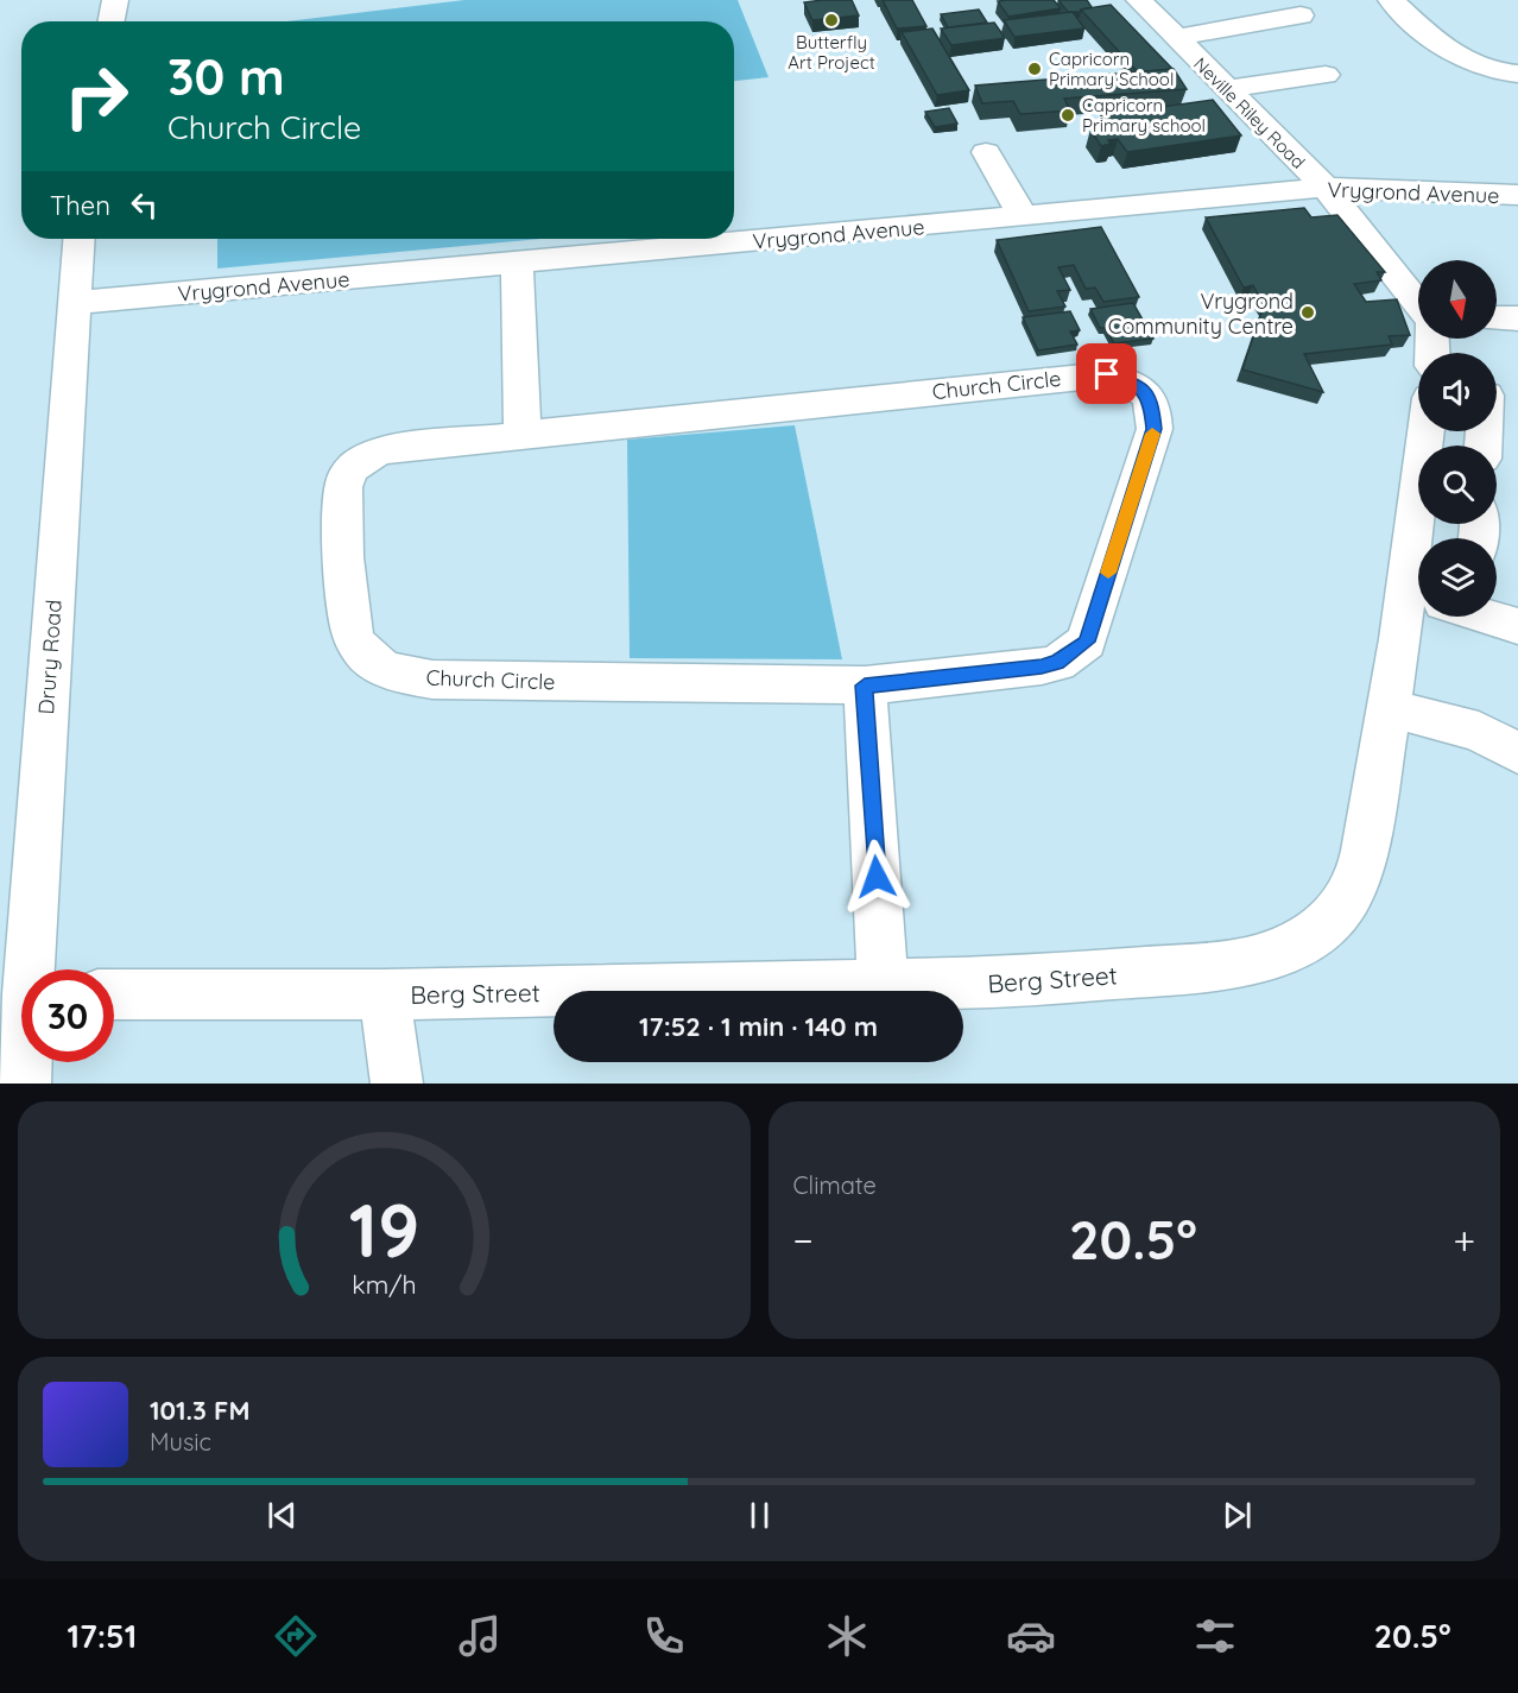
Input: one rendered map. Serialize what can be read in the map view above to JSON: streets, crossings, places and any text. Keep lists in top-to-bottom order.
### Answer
{
  "streets": {
    "street": [
      "Neville Riley Road",
      "Vrygrond Avenue",
      "Church Circle",
      "Drury Road",
      "Berg Street"
    ]
  },
  "crossings": [
    ["Neville Riley Road", "Vrygrond Avenue"],
    ["Vrygrond Avenue", "Drury Road"]
  ],
  "places": [
    "Butterfly Art Project",
    "Capricorn Primary School",
    "Capricorn Primary school",
    "Vrygrond Community Centre"
  ],
  "north": "bottom",
  "page": {
    "turn": ["30 m", "Church Circle"],
    "then": "Then",
    "limit": "30",
    "trip": "17:52 · 1 min · 140 m",
    "tile": "Climate",
    "heat": ["−", "20.5°", "+"],
    "song": ["101.3 FM", "Music"],
    "tabs": ["17:51", "20.5°"],
    "gauge": ["19", "km/h"]
  }
}
